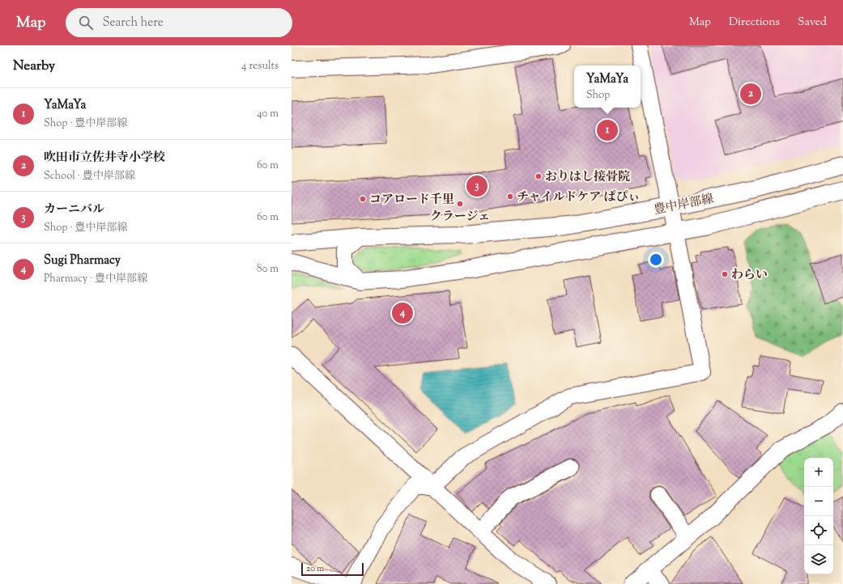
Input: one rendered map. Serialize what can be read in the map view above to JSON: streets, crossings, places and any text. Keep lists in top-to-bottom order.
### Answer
{
  "streets": {
    "street": ["豊中岸部線"]
  },
  "places": [
    "おりはし接骨院",
    "チャイルドケア ぱぴぃ",
    "コアロード千里",
    "クラージェ",
    "わらい"
  ],
  "scale_bar": "20 m",
  "page": {
    "header": "Map",
    "search": "Search here",
    "nav": ["Map", "Directions", "Saved"],
    "heading": ["Nearby", "4 results"],
    "popup": ["YaMaYa", "Shop"],
    "pins": [
      "2",
      "1",
      "3",
      "4"
    ],
    "list": [
      {
        "mark": "1",
        "name": "YaMaYa",
        "note": "Shop · 豊中岸部線",
        "value": "40 m"
      },
      {
        "mark": "2",
        "name": "吹田市立佐井寺小学校",
        "note": "School · 豊中岸部線",
        "value": "60 m"
      },
      {
        "mark": "3",
        "name": "カーニバル",
        "note": "Shop · 豊中岸部線",
        "value": "60 m"
      },
      {
        "mark": "4",
        "name": "Sugi Pharmacy",
        "note": "Pharmacy · 豊中岸部線",
        "value": "80 m"
      }
    ],
    "map_buttons": ["+", "−"],
    "scale": "20 m"
  }
}
